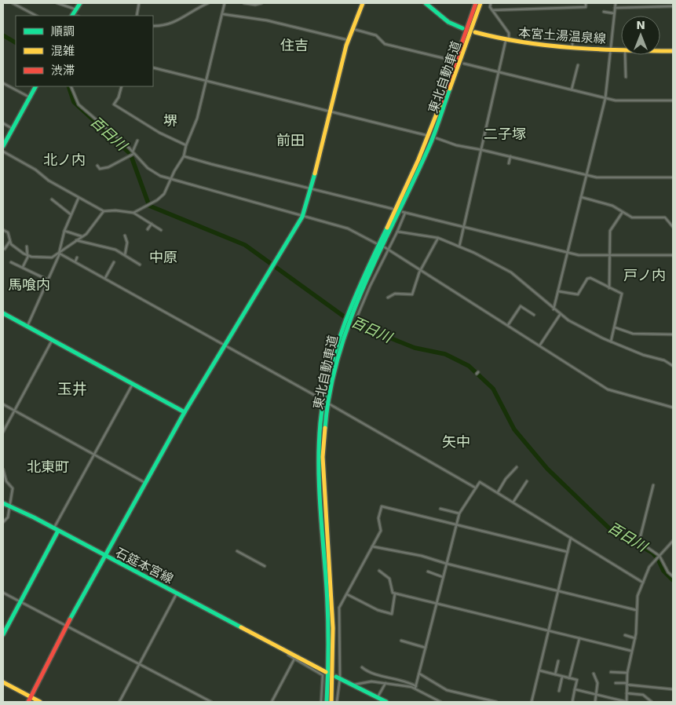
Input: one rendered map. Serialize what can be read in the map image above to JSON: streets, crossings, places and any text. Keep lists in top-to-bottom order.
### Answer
{
  "streets": {
    "main road": ["本宮土湯温泉線", "東北自動車道", "石筵本宮線"]
  },
  "districts": [
    "住吉",
    "堺",
    "二子塚",
    "前田",
    "北ノ内",
    "中原",
    "戸ノ内",
    "馬喰内",
    "玉井",
    "矢中",
    "北東町"
  ],
  "water": ["百日川"],
  "legend": ["順調", "混雑", "渋滞"],
  "north": "top"
}
